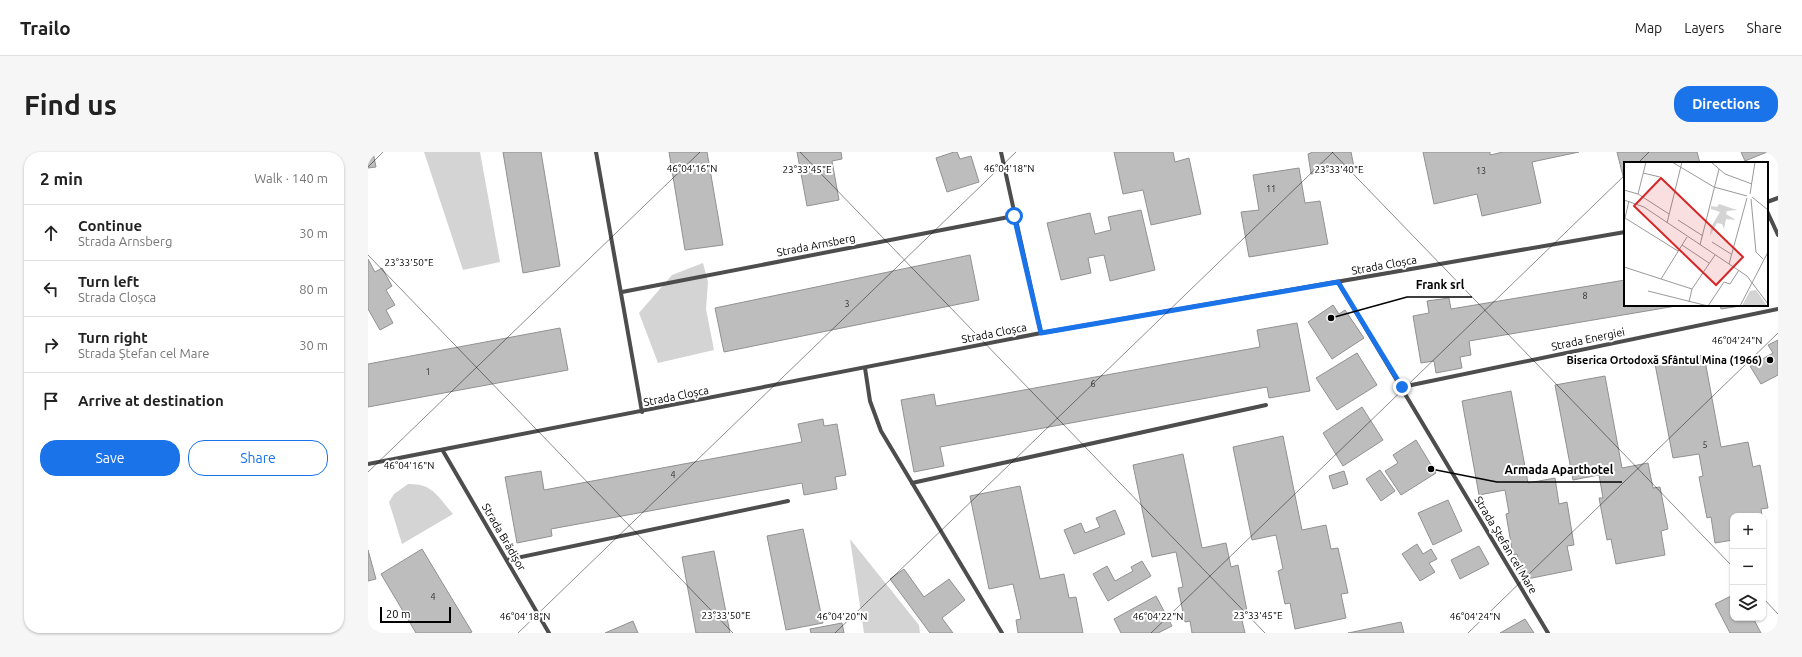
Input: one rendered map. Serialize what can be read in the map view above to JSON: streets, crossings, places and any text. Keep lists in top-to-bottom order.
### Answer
{
  "streets": {
    "street": [
      "Strada Arnsberg",
      "Strada Cloșca",
      "Strada Energiei",
      "Strada Brădișor",
      "Strada Ștefan cel Mare"
    ]
  },
  "crossings": [
    ["Strada Cloșca", "Strada Brădișor"],
    ["Strada Cloșca", "Strada Ștefan cel Mare"],
    ["Strada Energiei", "Strada Ștefan cel Mare"]
  ],
  "places": ["Frank srl", "Biserica Ortodoxă Sfântul Mina (1966)", "Armada Aparthotel"],
  "house_numbers": [
    "13",
    "11",
    "8",
    "3",
    "1",
    "6",
    "5",
    "4",
    "4"
  ],
  "scale_bar": "20 m",
  "page": {
    "header": "Trailo",
    "nav": ["Map", "Layers", "Share"],
    "buttons": [
      "Directions",
      ["Save", "Share"]
    ],
    "title": "Find us",
    "heading": ["2 min", "Walk · 140 m"],
    "list": [
      ["Continue", "Strada Arnsberg", "30 m"],
      ["Turn left", "Strada Cloșca", "80 m"],
      ["Turn right", "Strada Ștefan cel Mare", "30 m"],
      "Arrive at destination"
    ],
    "map_buttons": ["+", "−"],
    "scale": "20 m"
  },
  "coordinates": [
    "46°04'16\"N",
    "46°04'18\"N",
    "23°33'45\"E",
    "23°33'40\"E",
    "23°33'50\"E",
    "46°04'24\"N",
    "46°04'20\"N",
    "46°04'22\"N"
  ]
}
